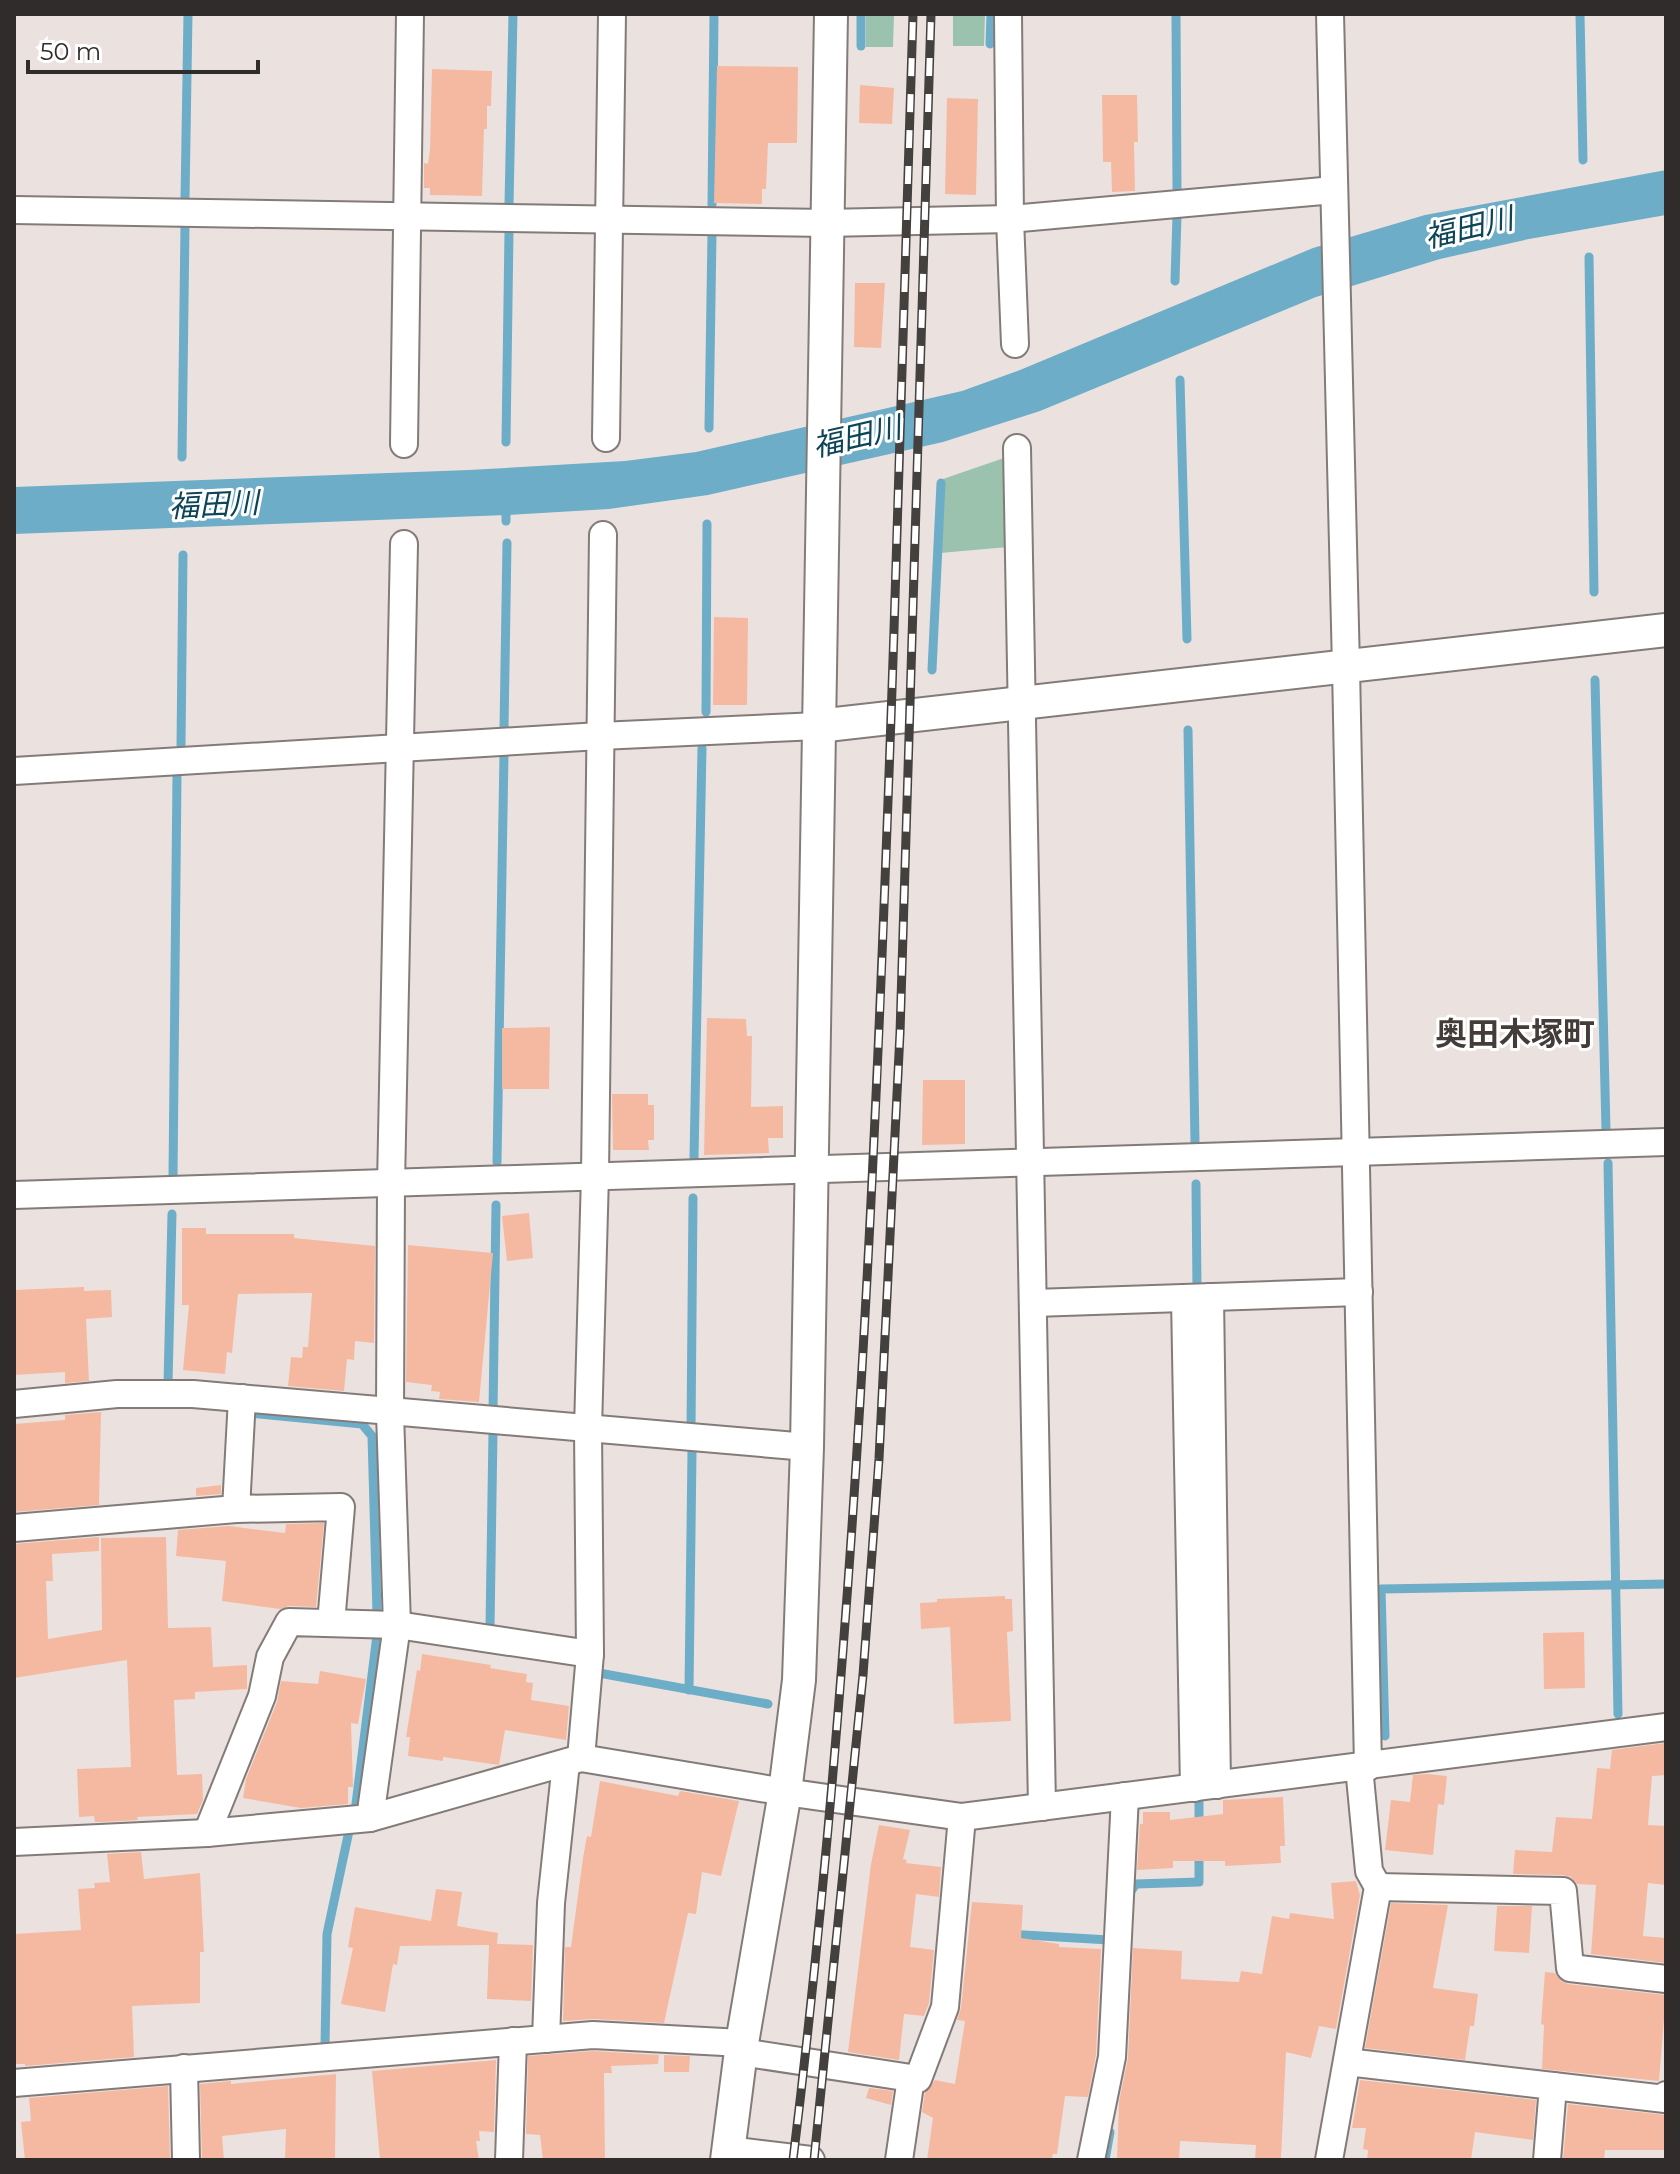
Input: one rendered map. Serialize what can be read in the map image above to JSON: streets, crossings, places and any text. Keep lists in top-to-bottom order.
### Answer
{
  "districts": ["奥田木塚町"],
  "water": ["福田川"],
  "scale_bar": "50 m"
}
